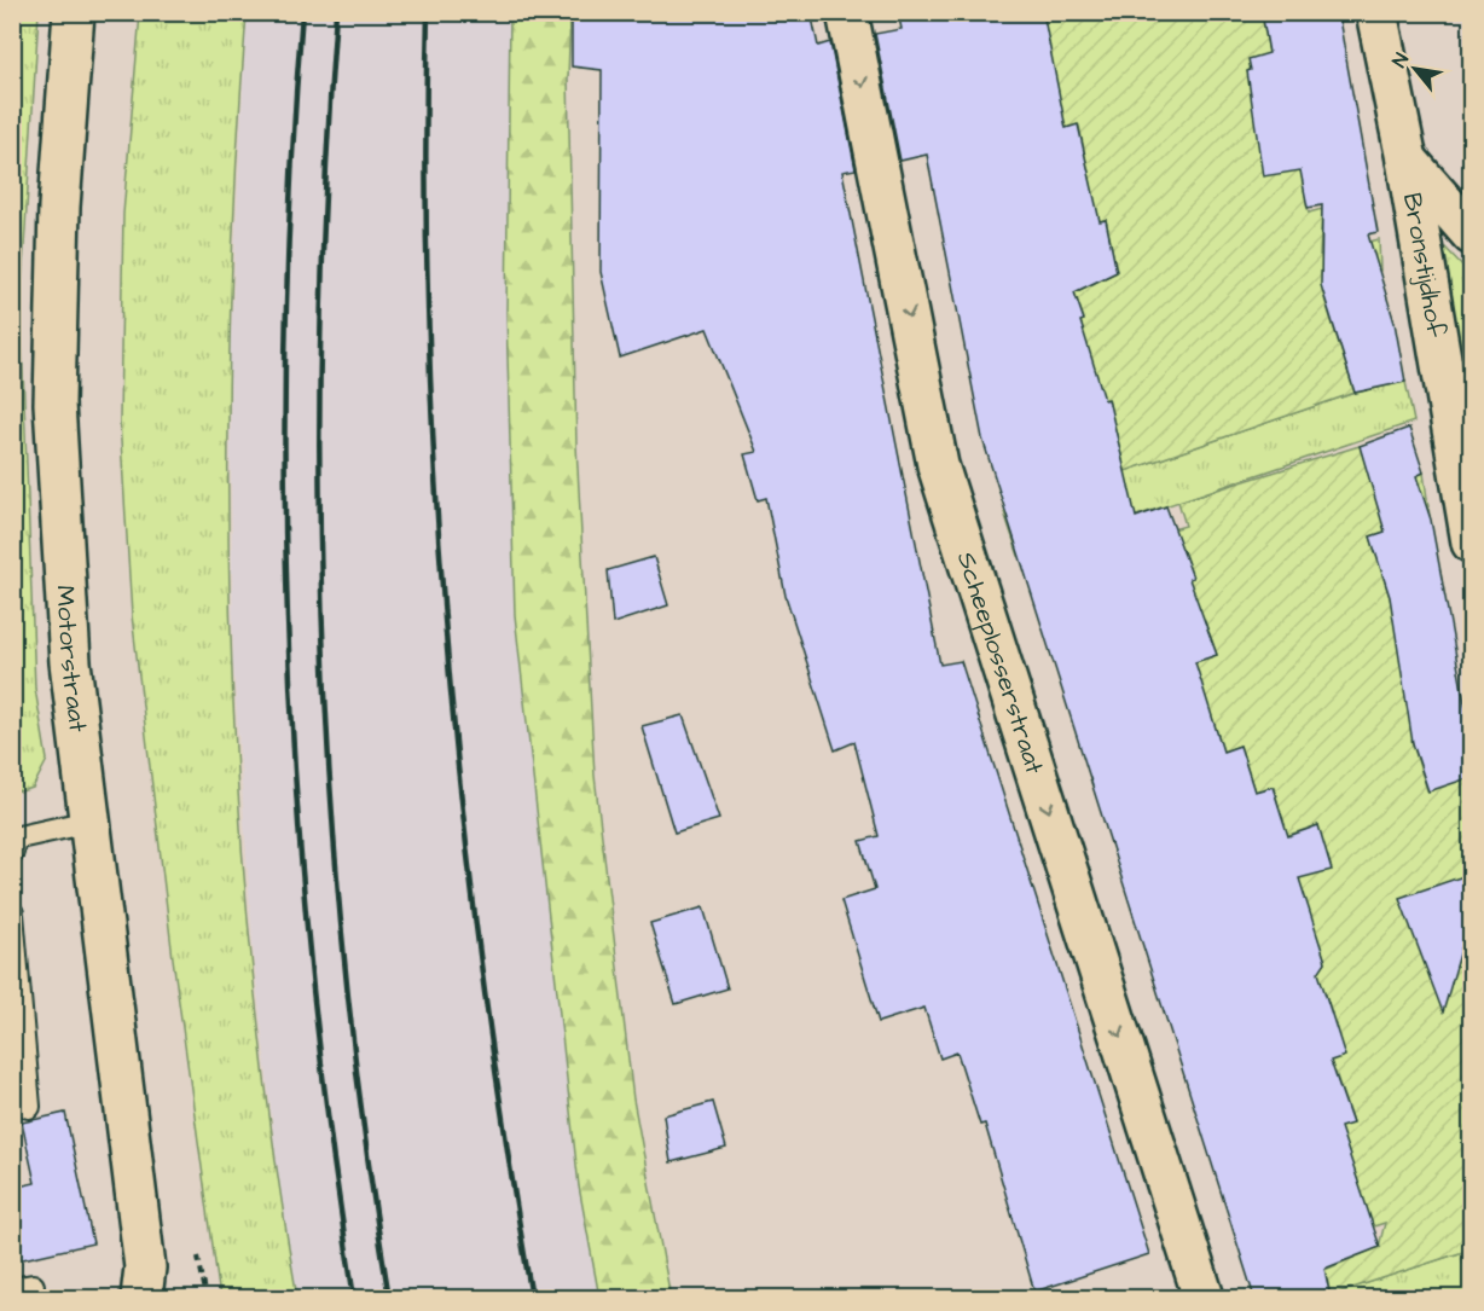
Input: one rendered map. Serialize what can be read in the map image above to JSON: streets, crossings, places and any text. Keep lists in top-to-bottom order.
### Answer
{
  "streets": {
    "street": ["Bronstijdhof", "Motorstraat", "Scheeplosserstraat"]
  },
  "one_way": ["Scheeplosserstraat"],
  "north": "top left"
}
